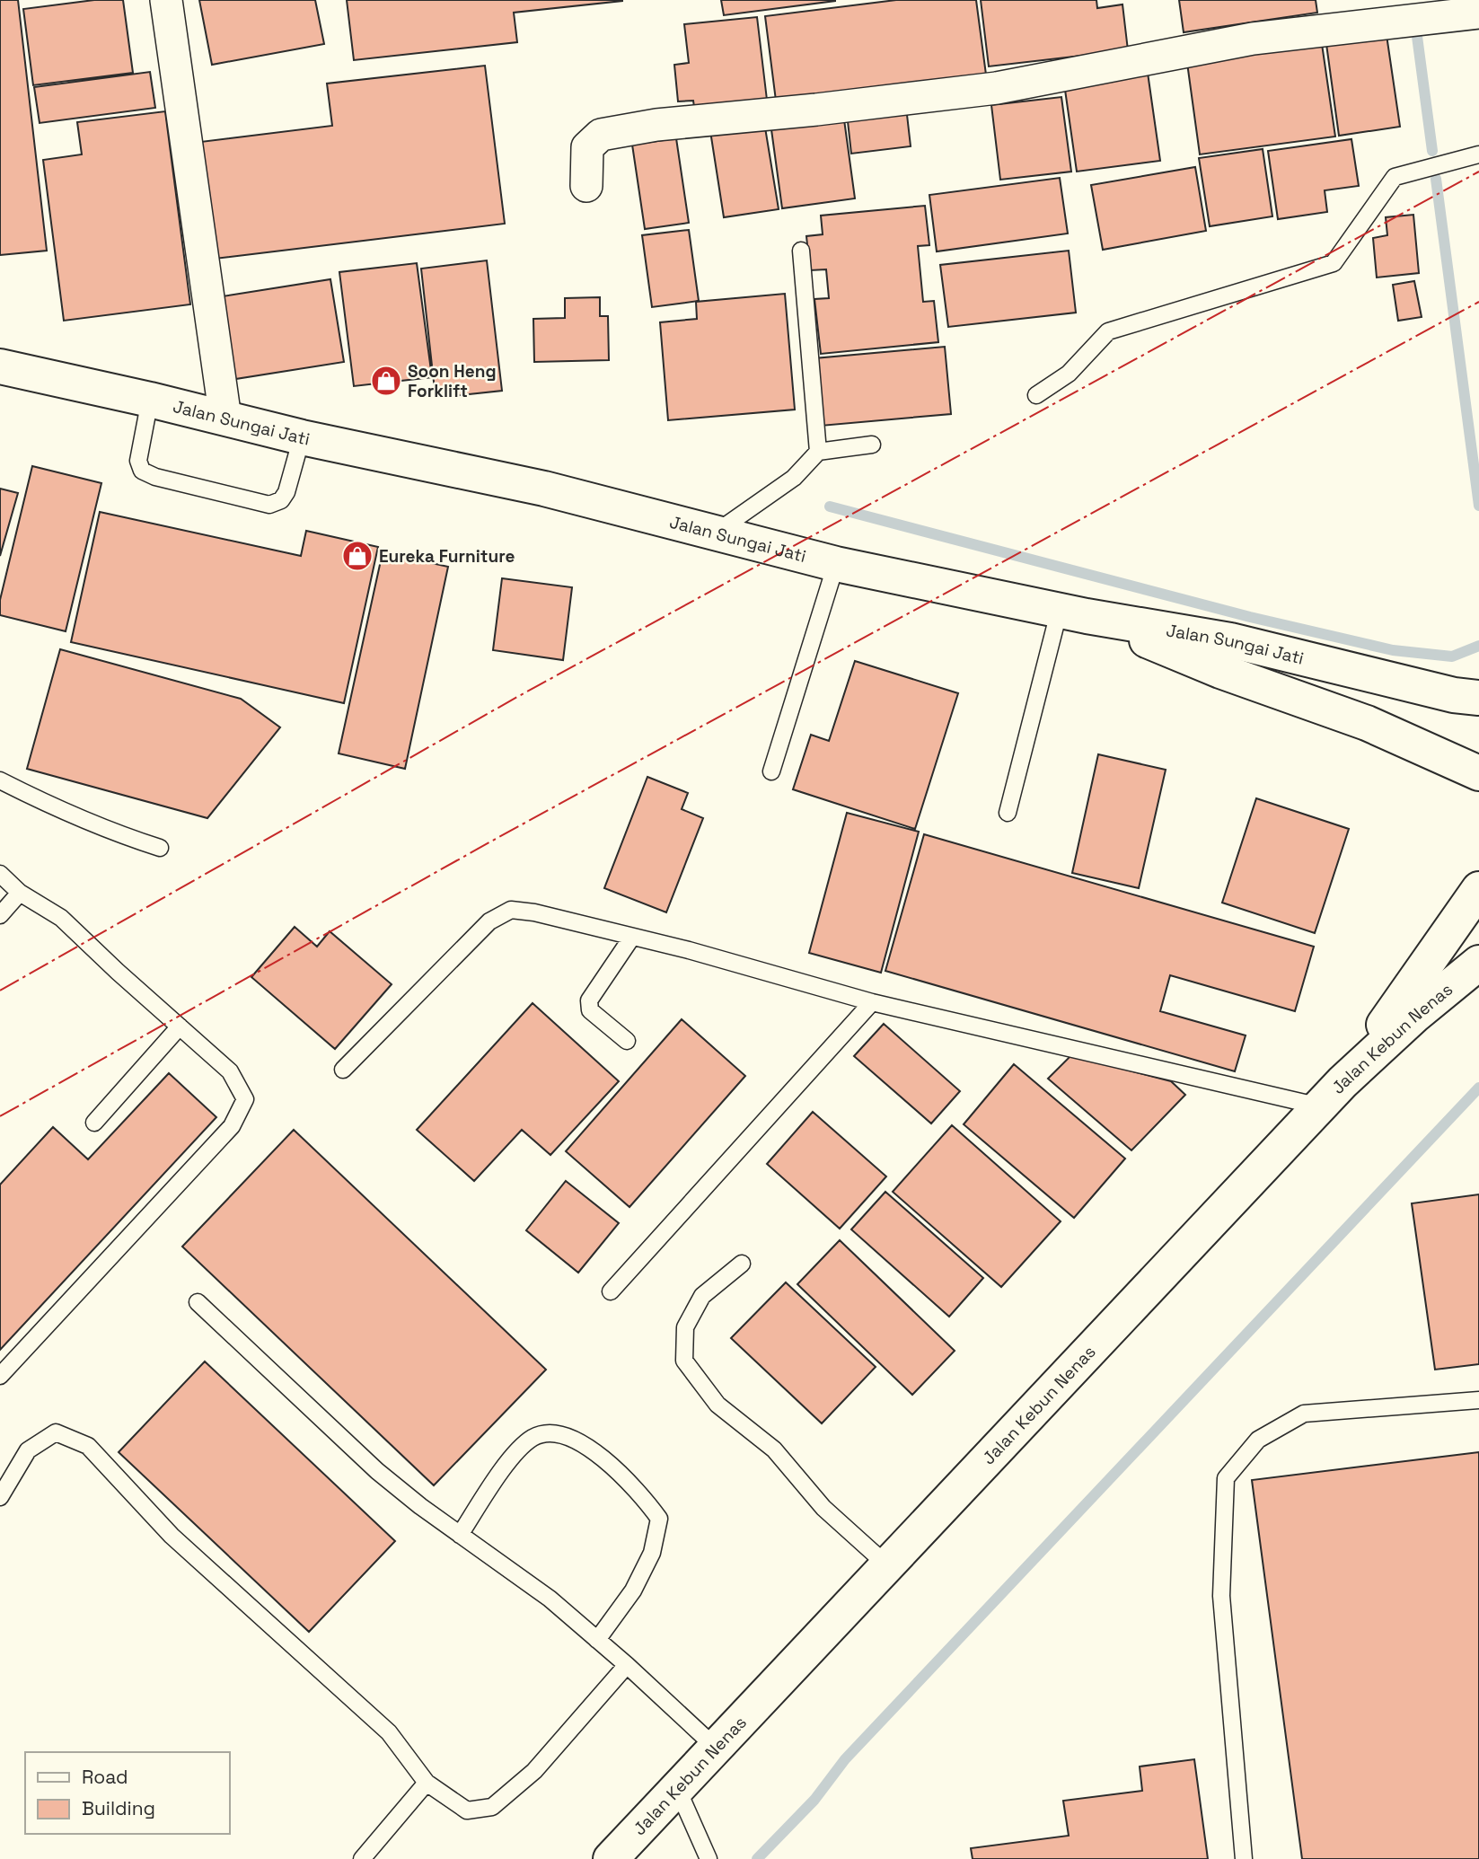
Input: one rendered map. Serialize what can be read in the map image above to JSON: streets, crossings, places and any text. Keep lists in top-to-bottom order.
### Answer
{
  "streets": {
    "main road": ["Jalan Sungai Jati", "Jalan Kebun Nenas"]
  },
  "places": {
    "shop": ["Soon Heng Forklift", "Eureka Furniture"]
  },
  "legend": ["Road", "Building"]
}
